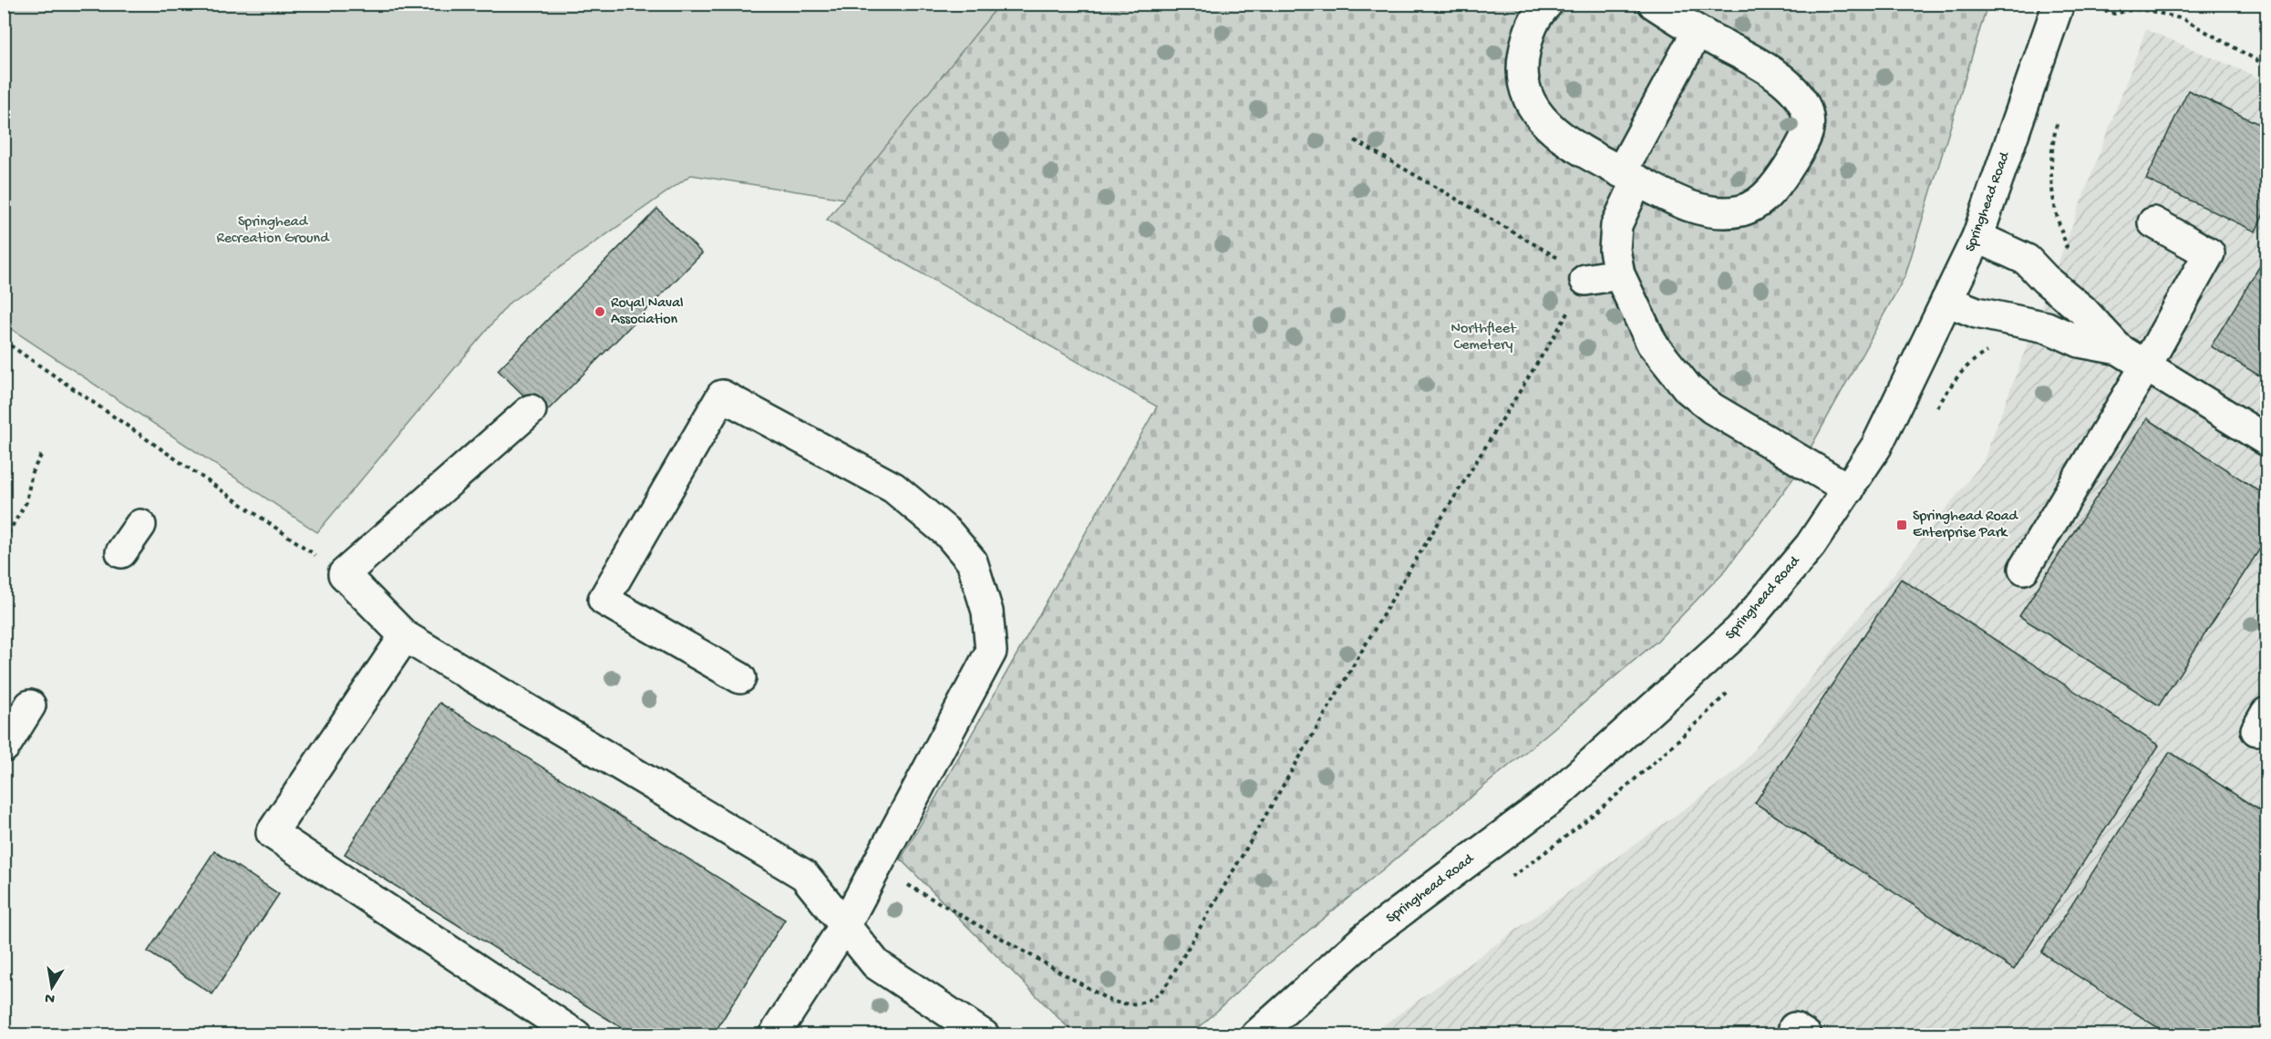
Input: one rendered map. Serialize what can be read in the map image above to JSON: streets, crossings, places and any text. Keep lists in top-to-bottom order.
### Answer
{
  "streets": {
    "main road": ["Springhead Road"]
  },
  "parks": ["Springhead Recreation Ground", "Northfleet Cemetery"],
  "places": {
    "other": ["Royal Naval Association"],
    "transit": ["Springhead Road Enterprise Park"]
  },
  "north": "bottom"
}
